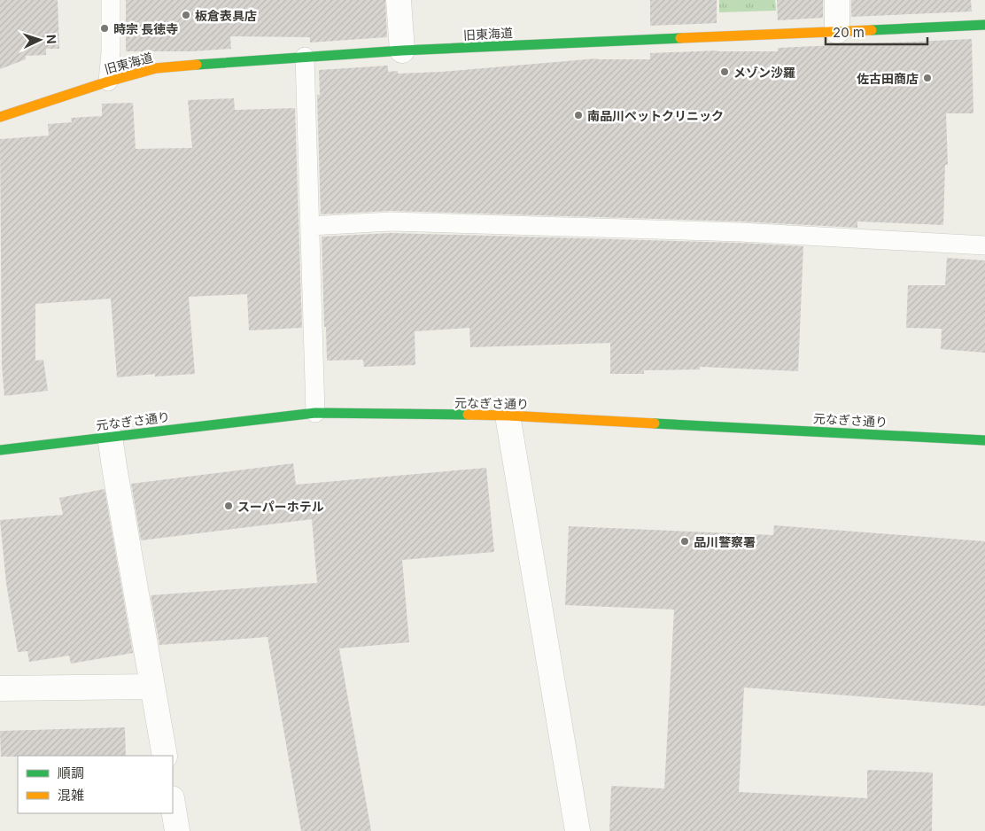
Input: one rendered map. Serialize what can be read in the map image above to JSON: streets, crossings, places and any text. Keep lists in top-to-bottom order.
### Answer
{
  "streets": {
    "street": ["旧東海道", "元なぎさ通り"]
  },
  "places": [
    "板倉表具店",
    "時宗 長徳寺",
    "メゾン沙羅",
    "佐古田商店",
    "南品川ペットクリニック",
    "スーパーホテル",
    "品川警察署"
  ],
  "legend": ["順調", "混雑"],
  "scale_bar": "20 m",
  "north": "right"
}
